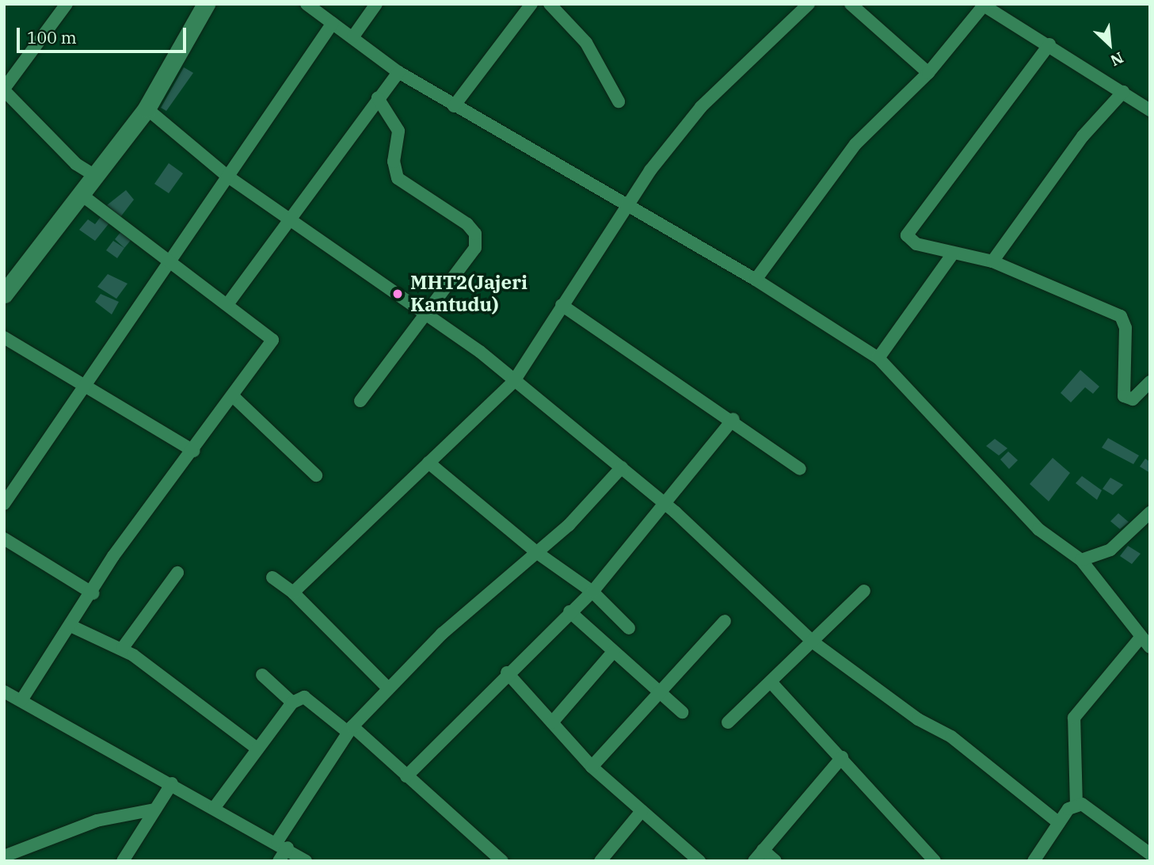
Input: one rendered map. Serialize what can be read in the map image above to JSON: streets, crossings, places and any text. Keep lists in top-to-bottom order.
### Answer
{
  "places": ["MHT2(Jajeri Kantudu)"],
  "scale_bar": "100 m",
  "north": "bottom right"
}
